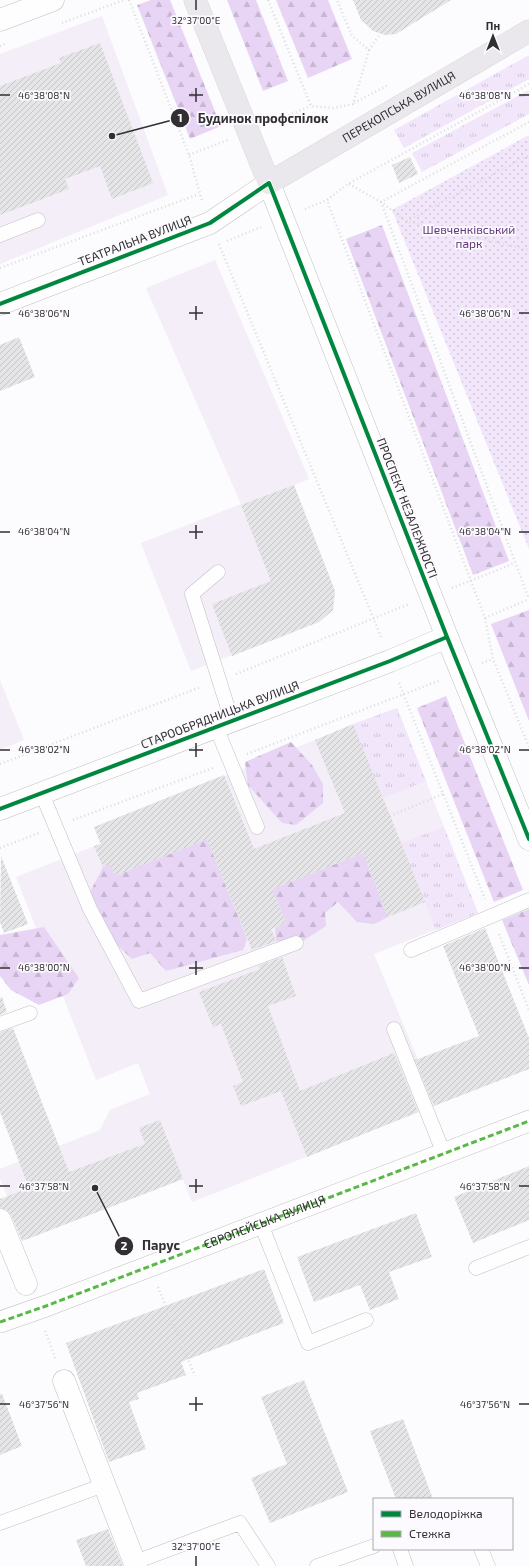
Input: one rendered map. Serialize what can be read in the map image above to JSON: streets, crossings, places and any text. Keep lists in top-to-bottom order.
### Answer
{
  "streets": {
    "main road": ["ПЕРЕКОПСЬКА ВУЛИЦЯ", "ПРОСПЕКТ НЕЗАЛЕЖНОСТІ"],
    "street": ["ТЕАТРАЛЬНА ВУЛИЦЯ", "СТАРООБРЯДНИЦЬКА ВУЛИЦЯ", "ЄВРОПЕЙСЬКА ВУЛИЦЯ"]
  },
  "crossings": [
    ["ПЕРЕКОПСЬКА ВУЛИЦЯ", "ТЕАТРАЛЬНА ВУЛИЦЯ"],
    ["ПЕРЕКОПСЬКА ВУЛИЦЯ", "ПРОСПЕКТ НЕЗАЛЕЖНОСТІ"],
    ["ТЕАТРАЛЬНА ВУЛИЦЯ", "ПРОСПЕКТ НЕЗАЛЕЖНОСТІ"],
    ["ПРОСПЕКТ НЕЗАЛЕЖНОСТІ", "СТАРООБРЯДНИЦЬКА ВУЛИЦЯ"]
  ],
  "parks": ["Шевченківський парк"],
  "places": ["Будинок профспілок", "Парус"],
  "legend": ["Велодоріжка", "Стежка"],
  "north": "top",
  "coordinates": [
    "32°37'00\"E",
    "46°38'08\"N",
    "46°38'06\"N",
    "46°38'04\"N",
    "46°38'02\"N",
    "46°38'00\"N",
    "46°37'58\"N",
    "46°37'56\"N"
  ]
}
